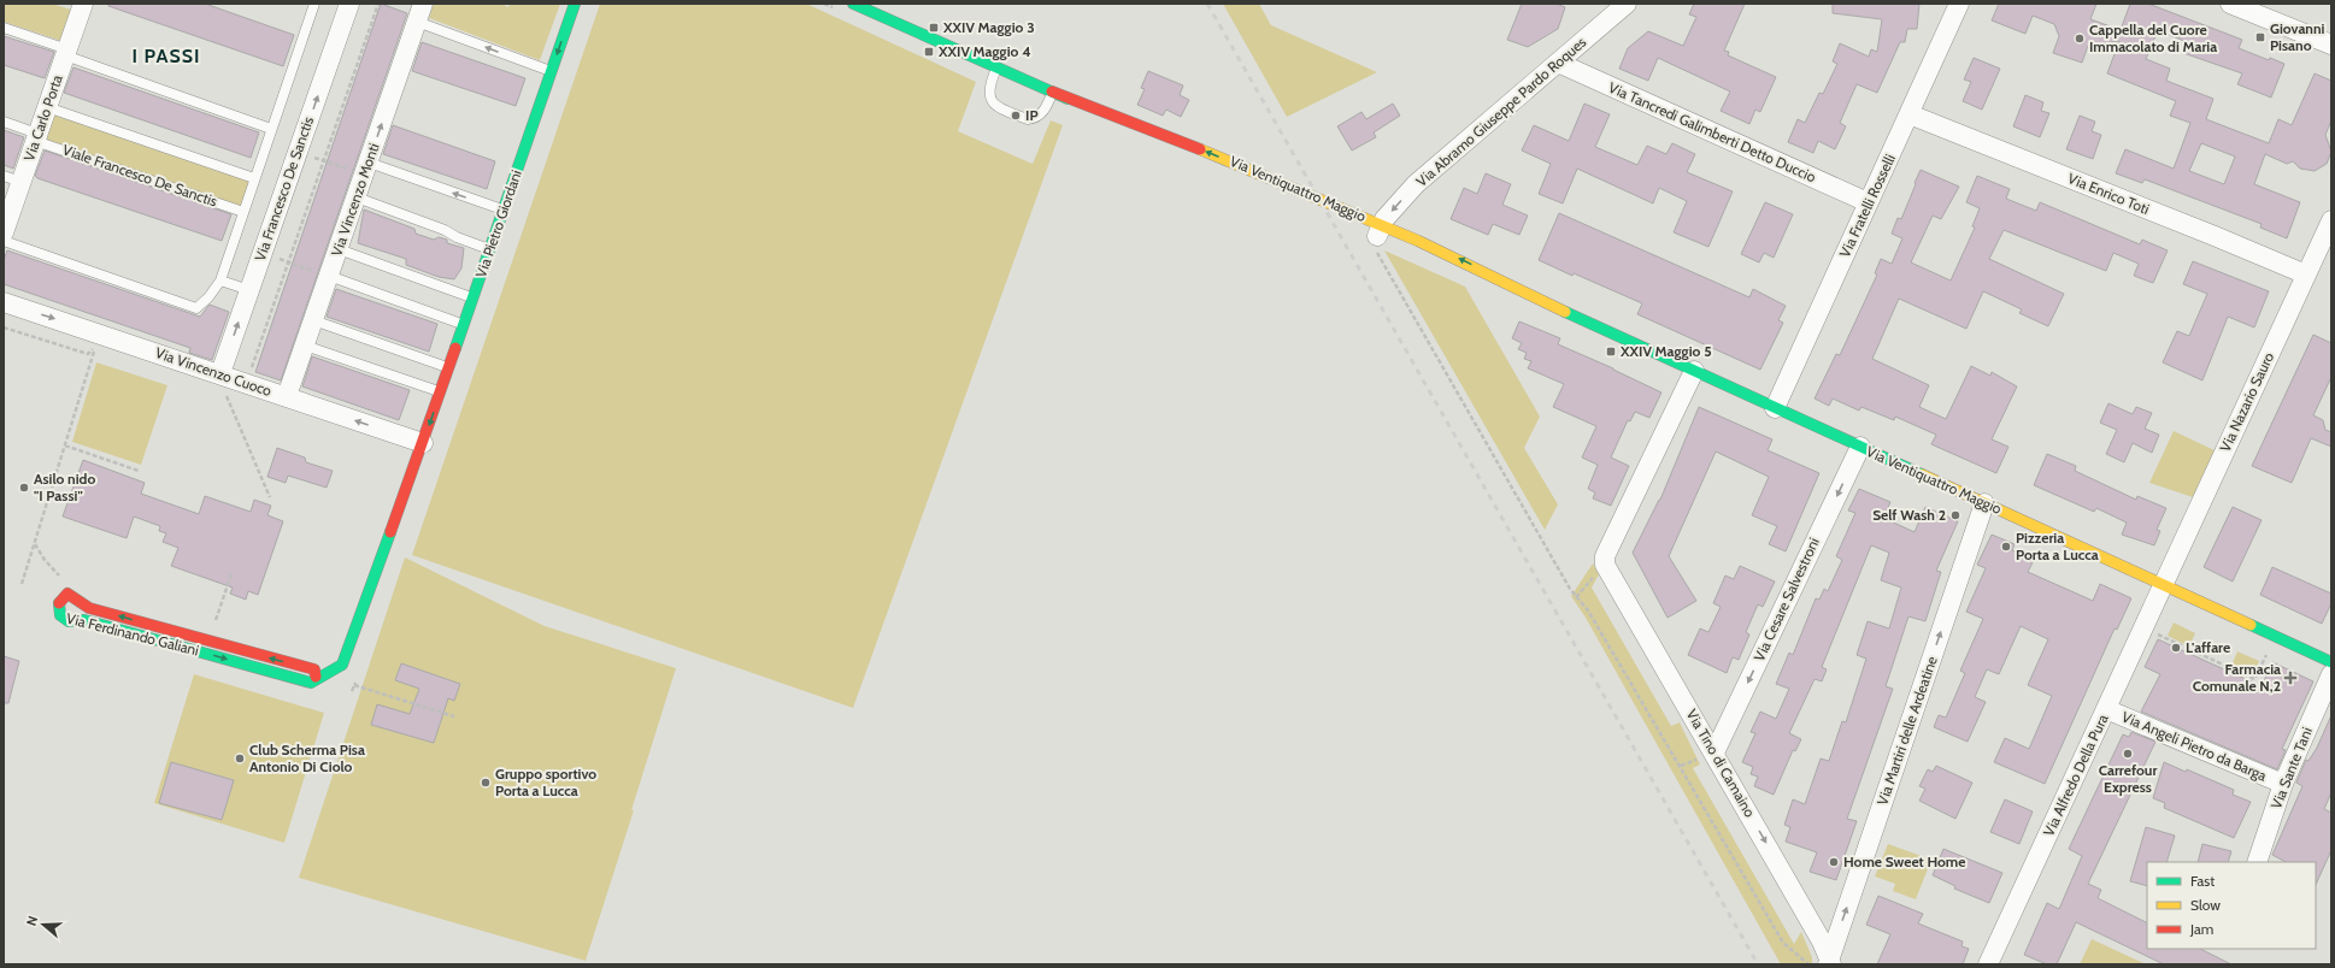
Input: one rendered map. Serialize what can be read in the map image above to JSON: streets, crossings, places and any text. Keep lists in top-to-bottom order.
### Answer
{
  "streets": {
    "street": [
      "Via Abramo Giuseppe Pardo Roques",
      "Via Carlo Porta",
      "Via Tancredi Galimberti Detto Duccio",
      "Via Francesco De Sanctis",
      "Via Ventiquattro Maggio",
      "Via Enrico Toti",
      "Via Vincenzo Monti",
      "Via Fratelli Rosselli",
      "Via Pietro Giordani",
      "Via Vincenzo Cuoco",
      "Via Nazario Sauro",
      "Via Cesare Salvestroni",
      "Via Ferdinando Galiani",
      "Via Martiri delle Ardeatine",
      "Via Angeli Pietro da Barga",
      "Via Tino di Camaino",
      "Via Sante Tani",
      "Via Alfredo Della Pura"
    ],
    "lane": ["Viale Francesco De Sanctis"]
  },
  "crossings": [
    ["Via Abramo Giuseppe Pardo Roques", "Via Tancredi Galimberti Detto Duccio"],
    ["Via Abramo Giuseppe Pardo Roques", "Via Ventiquattro Maggio"],
    ["Via Carlo Porta", "Viale Francesco De Sanctis"],
    ["Via Tancredi Galimberti Detto Duccio", "Via Fratelli Rosselli"],
    ["Via Francesco De Sanctis", "Via Vincenzo Cuoco"],
    ["Via Ventiquattro Maggio", "Via Fratelli Rosselli"],
    ["Via Ventiquattro Maggio", "Via Nazario Sauro"],
    ["Via Ventiquattro Maggio", "Via Cesare Salvestroni"],
    ["Via Ventiquattro Maggio", "Via Martiri delle Ardeatine"],
    ["Via Ventiquattro Maggio", "Via Alfredo Della Pura"],
    ["Via Enrico Toti", "Via Fratelli Rosselli"],
    ["Via Enrico Toti", "Via Nazario Sauro"],
    ["Via Vincenzo Monti", "Via Vincenzo Cuoco"],
    ["Via Pietro Giordani", "Via Vincenzo Cuoco"],
    ["Via Pietro Giordani", "Via Ferdinando Galiani"],
    ["Via Vincenzo Cuoco", "Via Ferdinando Galiani"],
    ["Via Nazario Sauro", "Via Alfredo Della Pura"],
    ["Via Cesare Salvestroni", "Via Tino di Camaino"],
    ["Via Martiri delle Ardeatine", "Via Tino di Camaino"],
    ["Via Angeli Pietro da Barga", "Via Sante Tani"],
    ["Via Angeli Pietro da Barga", "Via Alfredo Della Pura"]
  ],
  "one_way": [
    "Via Abramo Giuseppe Pardo Roques",
    "Via Francesco De Sanctis",
    "Via Vincenzo Monti",
    "Via Cesare Salvestroni",
    "Via Martiri delle Ardeatine",
    "Via Tino di Camaino"
  ],
  "districts": ["I PASSI"],
  "places": {
    "transit": [
      "XXIV Maggio 3",
      "Giovanni Pisano",
      "XXIV Maggio 4",
      "XXIV Maggio 5"
    ],
    "other": [
      "Cappella del Cuore Immacolato di Maria",
      "IP",
      "Asilo nido \"I Passi\"",
      "Self Wash 2",
      "Pizzeria Porta a Lucca",
      "L'affare",
      "Carrefour Express",
      "Club Scherma Pisa Antonio Di Ciolo",
      "Gruppo sportivo Porta a Lucca",
      "Home Sweet Home"
    ],
    "health": ["Farmacia Comunale N,2"]
  },
  "legend": ["Fast", "Slow", "Jam"],
  "north": "left"
}
